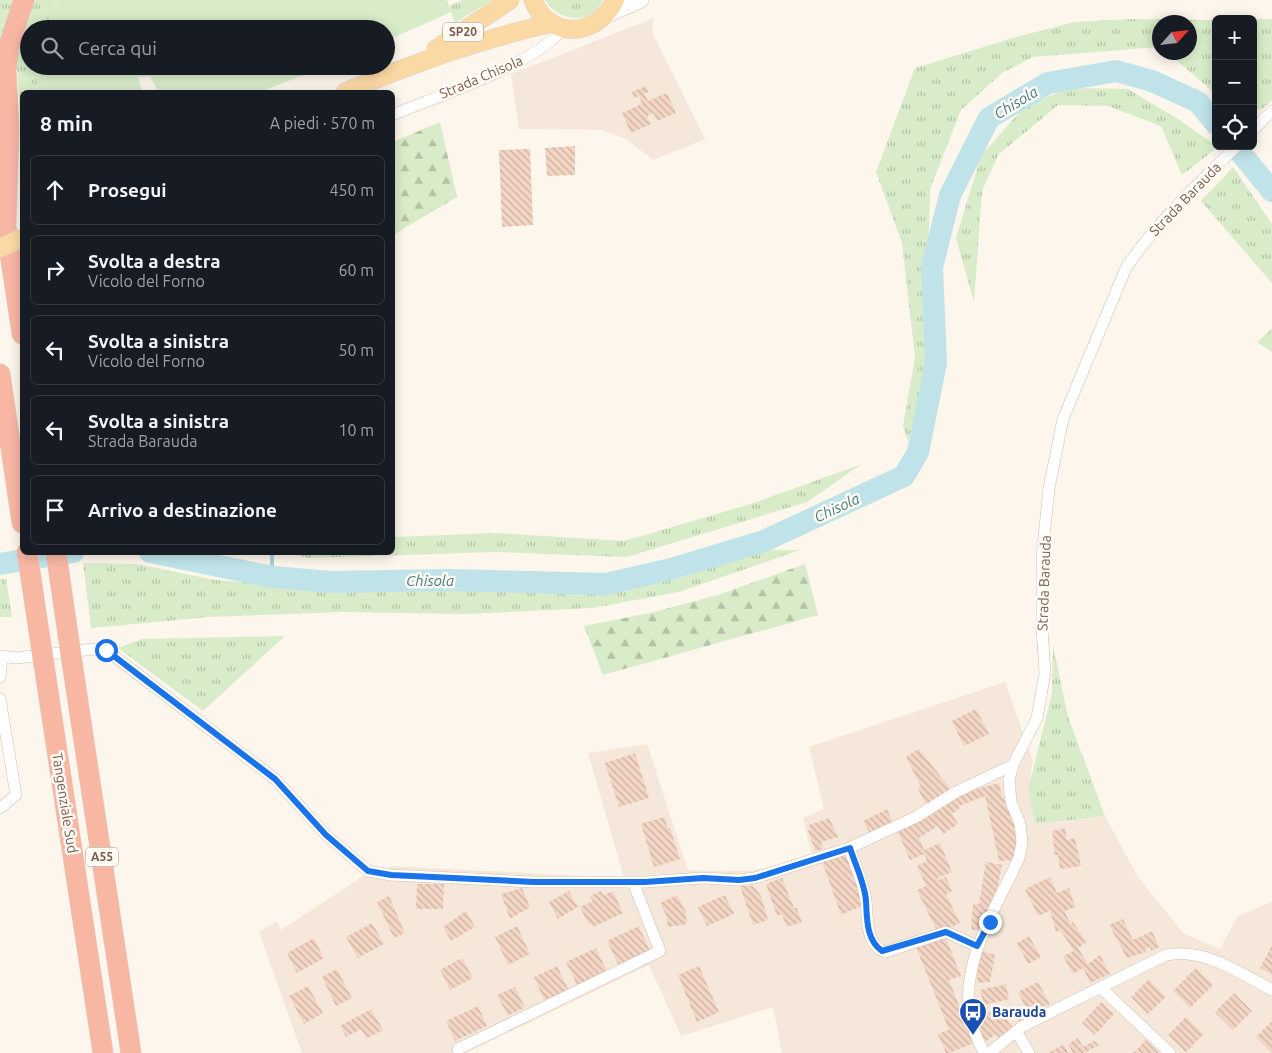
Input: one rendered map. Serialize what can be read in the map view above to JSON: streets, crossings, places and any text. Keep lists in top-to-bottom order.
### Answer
{
  "streets": {
    "highway": ["Tangenziale Sud", "A55"],
    "main road": ["SP20"],
    "street": ["Strada Chisola", "Strada Barauda"]
  },
  "crossings": [
    ["SP20", "Strada Chisola"]
  ],
  "water": ["Chisola"],
  "places": {
    "bus stop": ["Barauda"]
  },
  "north": "top right",
  "page": {
    "map_buttons": ["+", "−"],
    "search": "Cerca qui",
    "heading": ["8 min", "A piedi · 570 m"],
    "list": [
      ["Prosegui", "450 m"],
      ["Svolta a destra", "Vicolo del Forno", "60 m"],
      ["Svolta a sinistra", "Vicolo del Forno", "50 m"],
      ["Svolta a sinistra", "Strada Barauda", "10 m"],
      "Arrivo a destinazione"
    ]
  }
}
